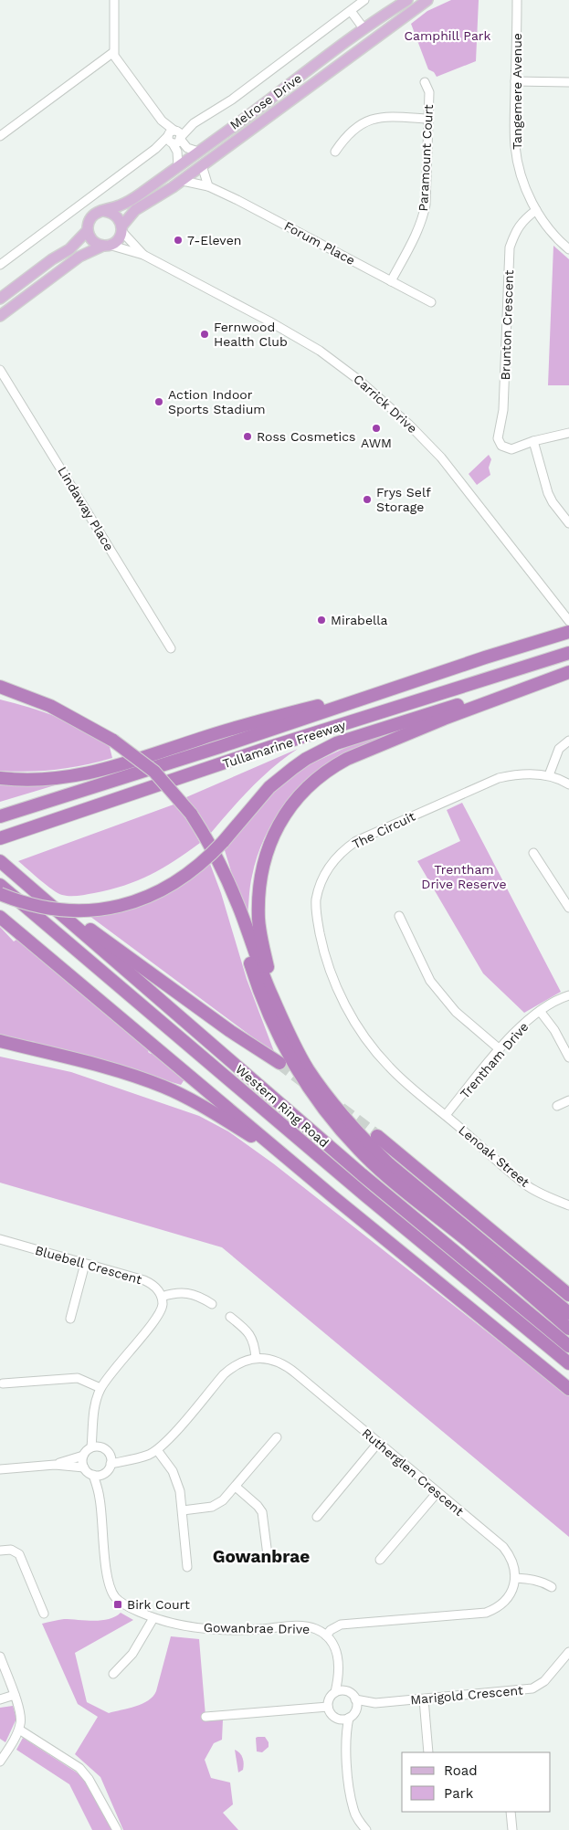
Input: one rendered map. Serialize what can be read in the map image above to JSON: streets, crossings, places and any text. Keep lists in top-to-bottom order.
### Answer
{
  "streets": {
    "highway": ["Tullamarine Freeway", "Western Ring Road"],
    "main road": ["Melrose Drive"],
    "street": [
      "Tangemere Avenue",
      "Paramount Court",
      "Forum Place",
      "Brunton Crescent",
      "Carrick Drive",
      "Lindaway Place",
      "The Circuit",
      "Trentham Drive",
      "Lenoak Street",
      "Bluebell Crescent",
      "Rutherglen Crescent",
      "Gowanbrae Drive",
      "Marigold Crescent"
    ]
  },
  "crossings": [
    ["Tangemere Avenue", "Brunton Crescent"],
    ["Melrose Drive", "Forum Place"],
    ["Melrose Drive", "Carrick Drive"],
    ["Paramount Court", "Forum Place"],
    ["The Circuit", "Trentham Drive"],
    ["The Circuit", "Lenoak Street"],
    ["Trentham Drive", "Lenoak Street"],
    ["Gowanbrae Drive", "Marigold Crescent"]
  ],
  "districts": ["Gowanbrae"],
  "parks": ["Camphill Park", "Trentham Drive Reserve"],
  "places": {
    "other": [
      "7-Eleven",
      "Fernwood Health Club",
      "Action Indoor Sports Stadium",
      "AWM",
      "Ross Cosmetics",
      "Frys Self Storage",
      "Mirabella"
    ],
    "transit": ["Birk Court"]
  },
  "legend": ["Road", "Park"]
}
